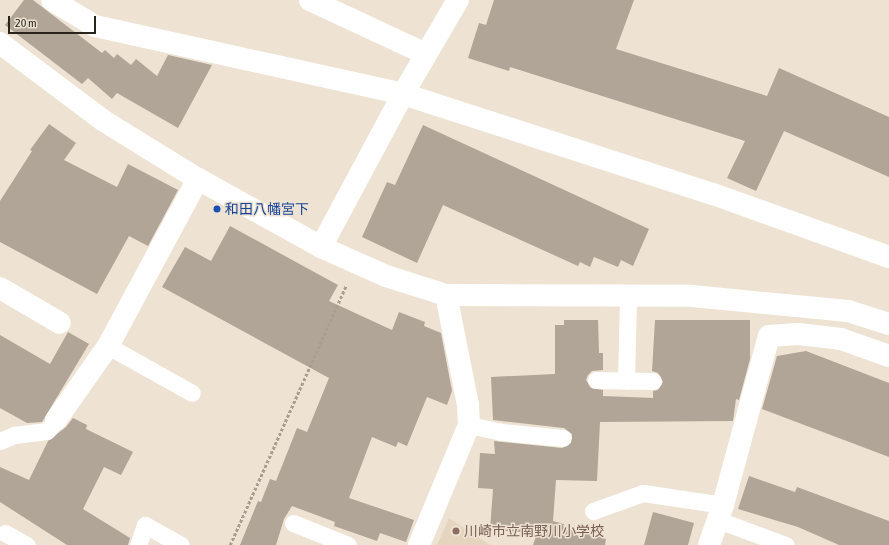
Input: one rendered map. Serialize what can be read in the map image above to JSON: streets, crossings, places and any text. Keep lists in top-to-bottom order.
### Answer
{
  "places": ["和田八幡宮下", "川崎市立南野川小学校"],
  "scale_bar": "20 m"
}
